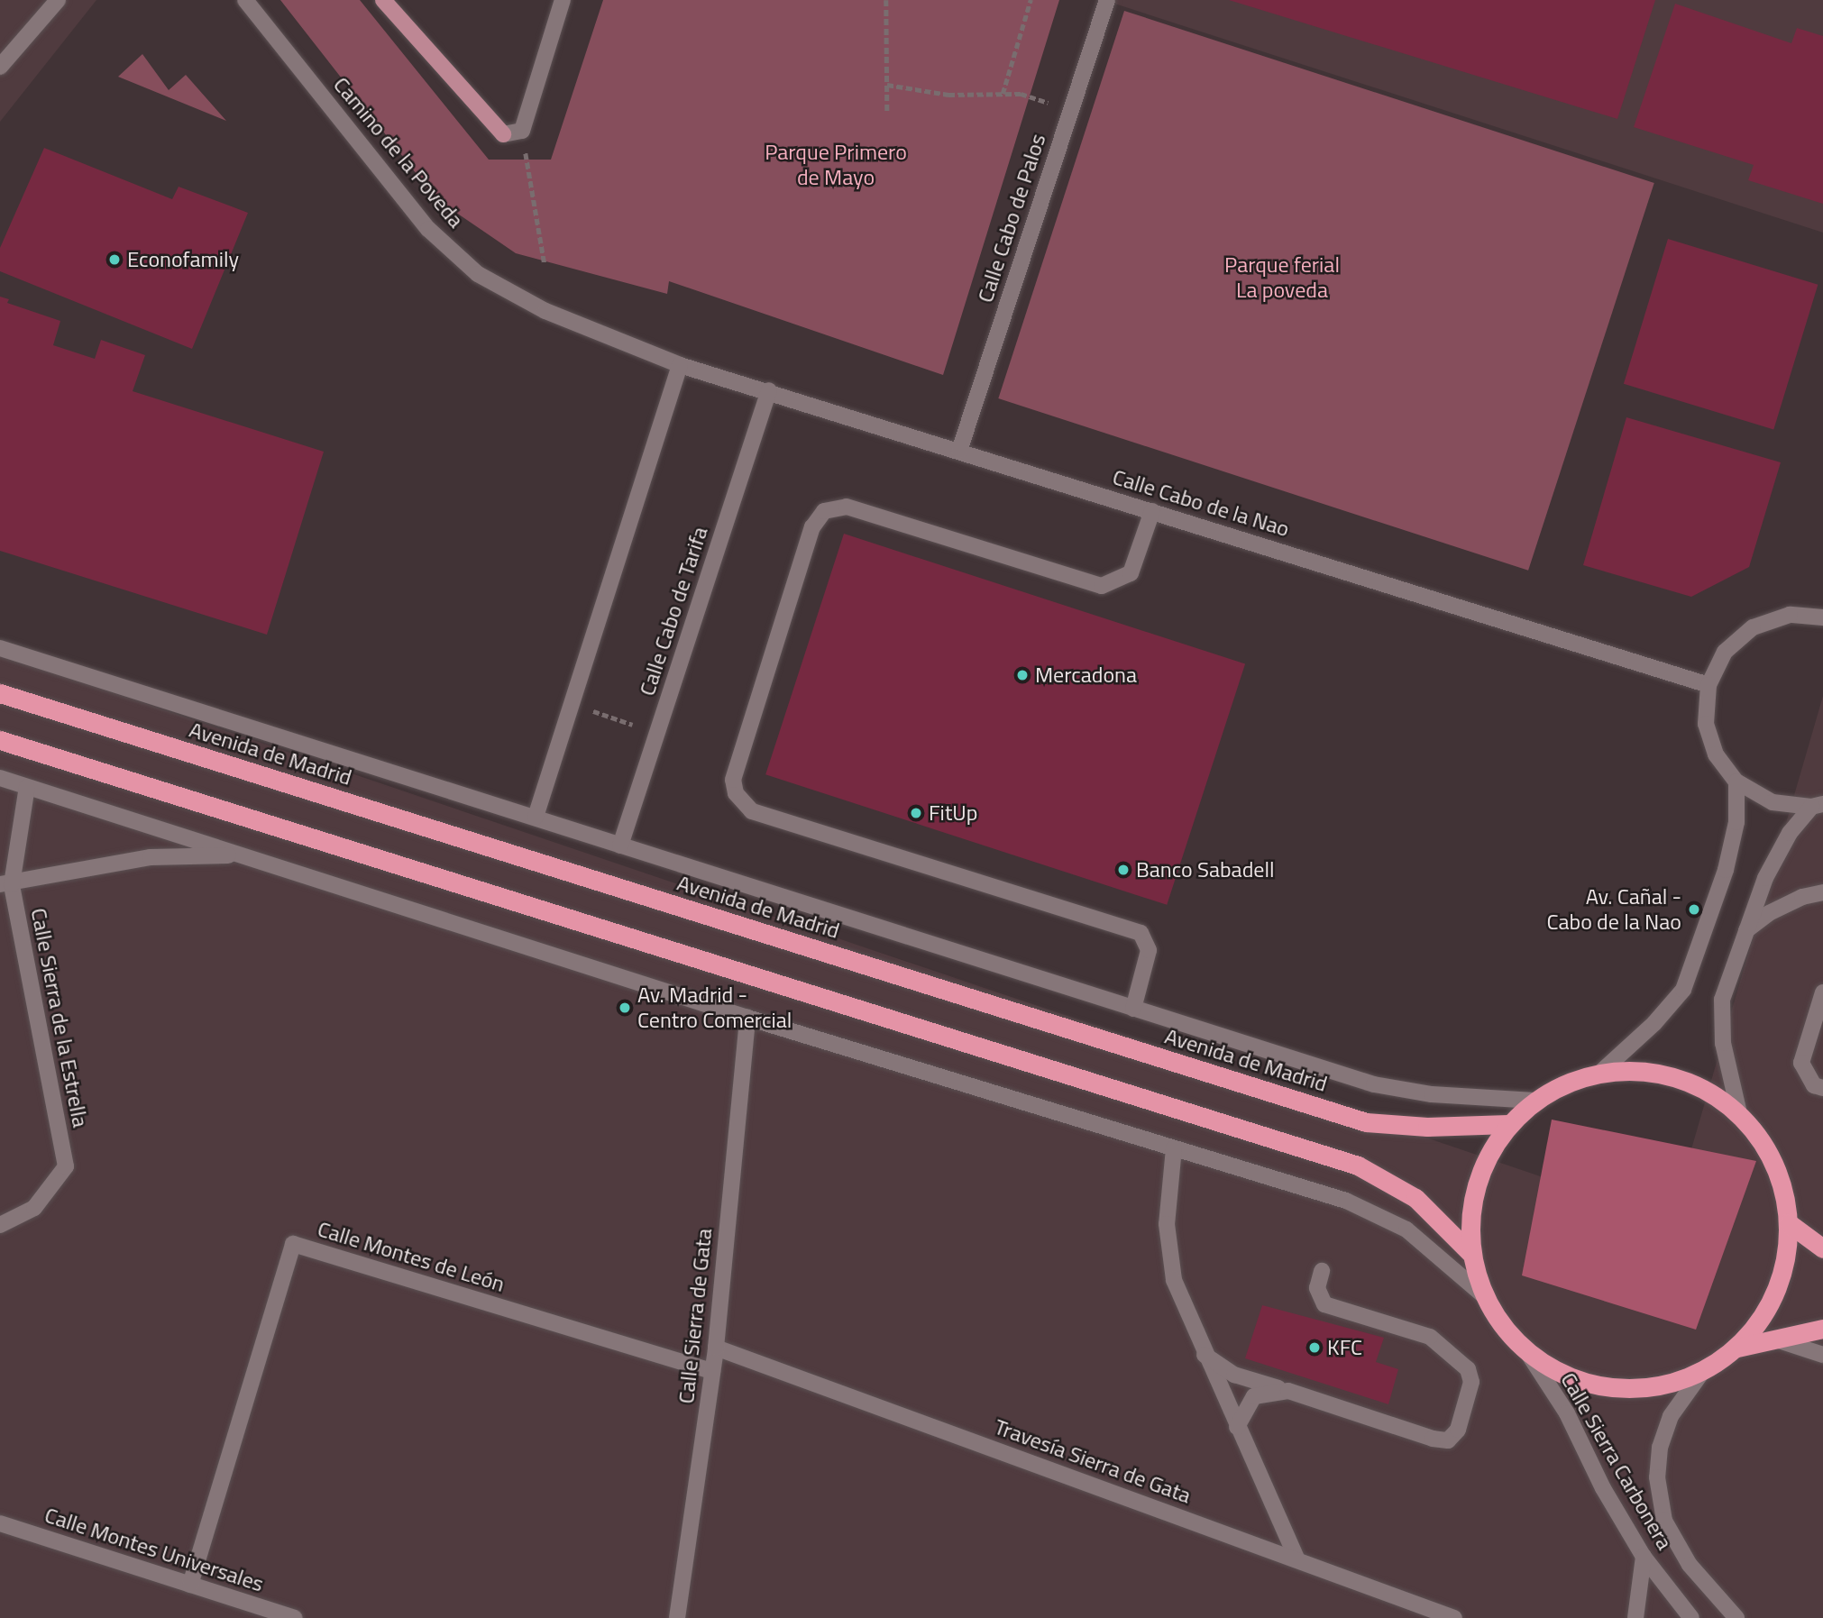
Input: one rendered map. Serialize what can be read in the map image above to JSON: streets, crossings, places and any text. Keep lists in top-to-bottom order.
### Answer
{
  "streets": {
    "highway": ["Avenida de Madrid"],
    "street": [
      "Camino de la Poveda",
      "Calle Cabo de Palos",
      "Calle Cabo de la Nao",
      "Calle Cabo de Tarifa",
      "Calle Sierra de la Estrella",
      "Calle Montes de León",
      "Calle Sierra de Gata",
      "Travesía Sierra de Gata",
      "Calle Sierra Carbonera",
      "Calle Montes Universales"
    ]
  },
  "crossings": [
    ["Camino de la Poveda", "Calle Cabo de la Nao"],
    ["Calle Cabo de Palos", "Calle Cabo de la Nao"],
    ["Calle Cabo de la Nao", "Calle Cabo de Tarifa"],
    ["Calle Montes de León", "Calle Sierra de Gata"],
    ["Calle Montes de León", "Calle Montes Universales"],
    ["Calle Sierra de Gata", "Travesía Sierra de Gata"]
  ],
  "parks": ["Parque Primero de Mayo", "Parque ferial La poveda"],
  "places": [
    "Econofamily",
    "Mercadona",
    "FitUp",
    "Banco Sabadell",
    "Av. Cañal - Cabo de la Nao",
    "Av. Madrid - Centro Comercial",
    "KFC"
  ]
}
